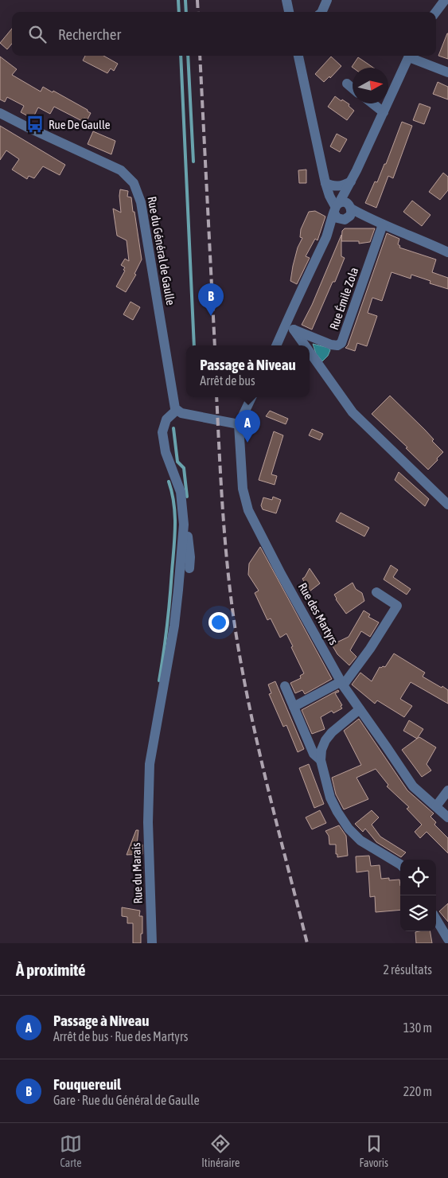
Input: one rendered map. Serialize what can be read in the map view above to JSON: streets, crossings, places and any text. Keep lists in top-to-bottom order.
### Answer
{
  "streets": {
    "street": [
      "Rue du Général de Gaulle",
      "Rue Émile Zola",
      "Rue des Martyrs",
      "Rue du Marais"
    ]
  },
  "places": {
    "bus stop": ["Rue De Gaulle"]
  },
  "north": "right",
  "page": {
    "search": "Rechercher",
    "pins": ["B", "A"],
    "popup": ["Passage à Niveau", "Arrêt de bus"],
    "heading": ["À proximité", "2 résultats"],
    "list": [
      {
        "mark": "A",
        "name": "Passage à Niveau",
        "note": "Arrêt de bus · Rue des Martyrs",
        "value": "130 m"
      },
      {
        "mark": "B",
        "name": "Fouquereuil",
        "note": "Gare · Rue du Général de Gaulle",
        "value": "220 m"
      }
    ],
    "nav": ["Carte", "Itinéraire", "Favoris"]
  }
}
